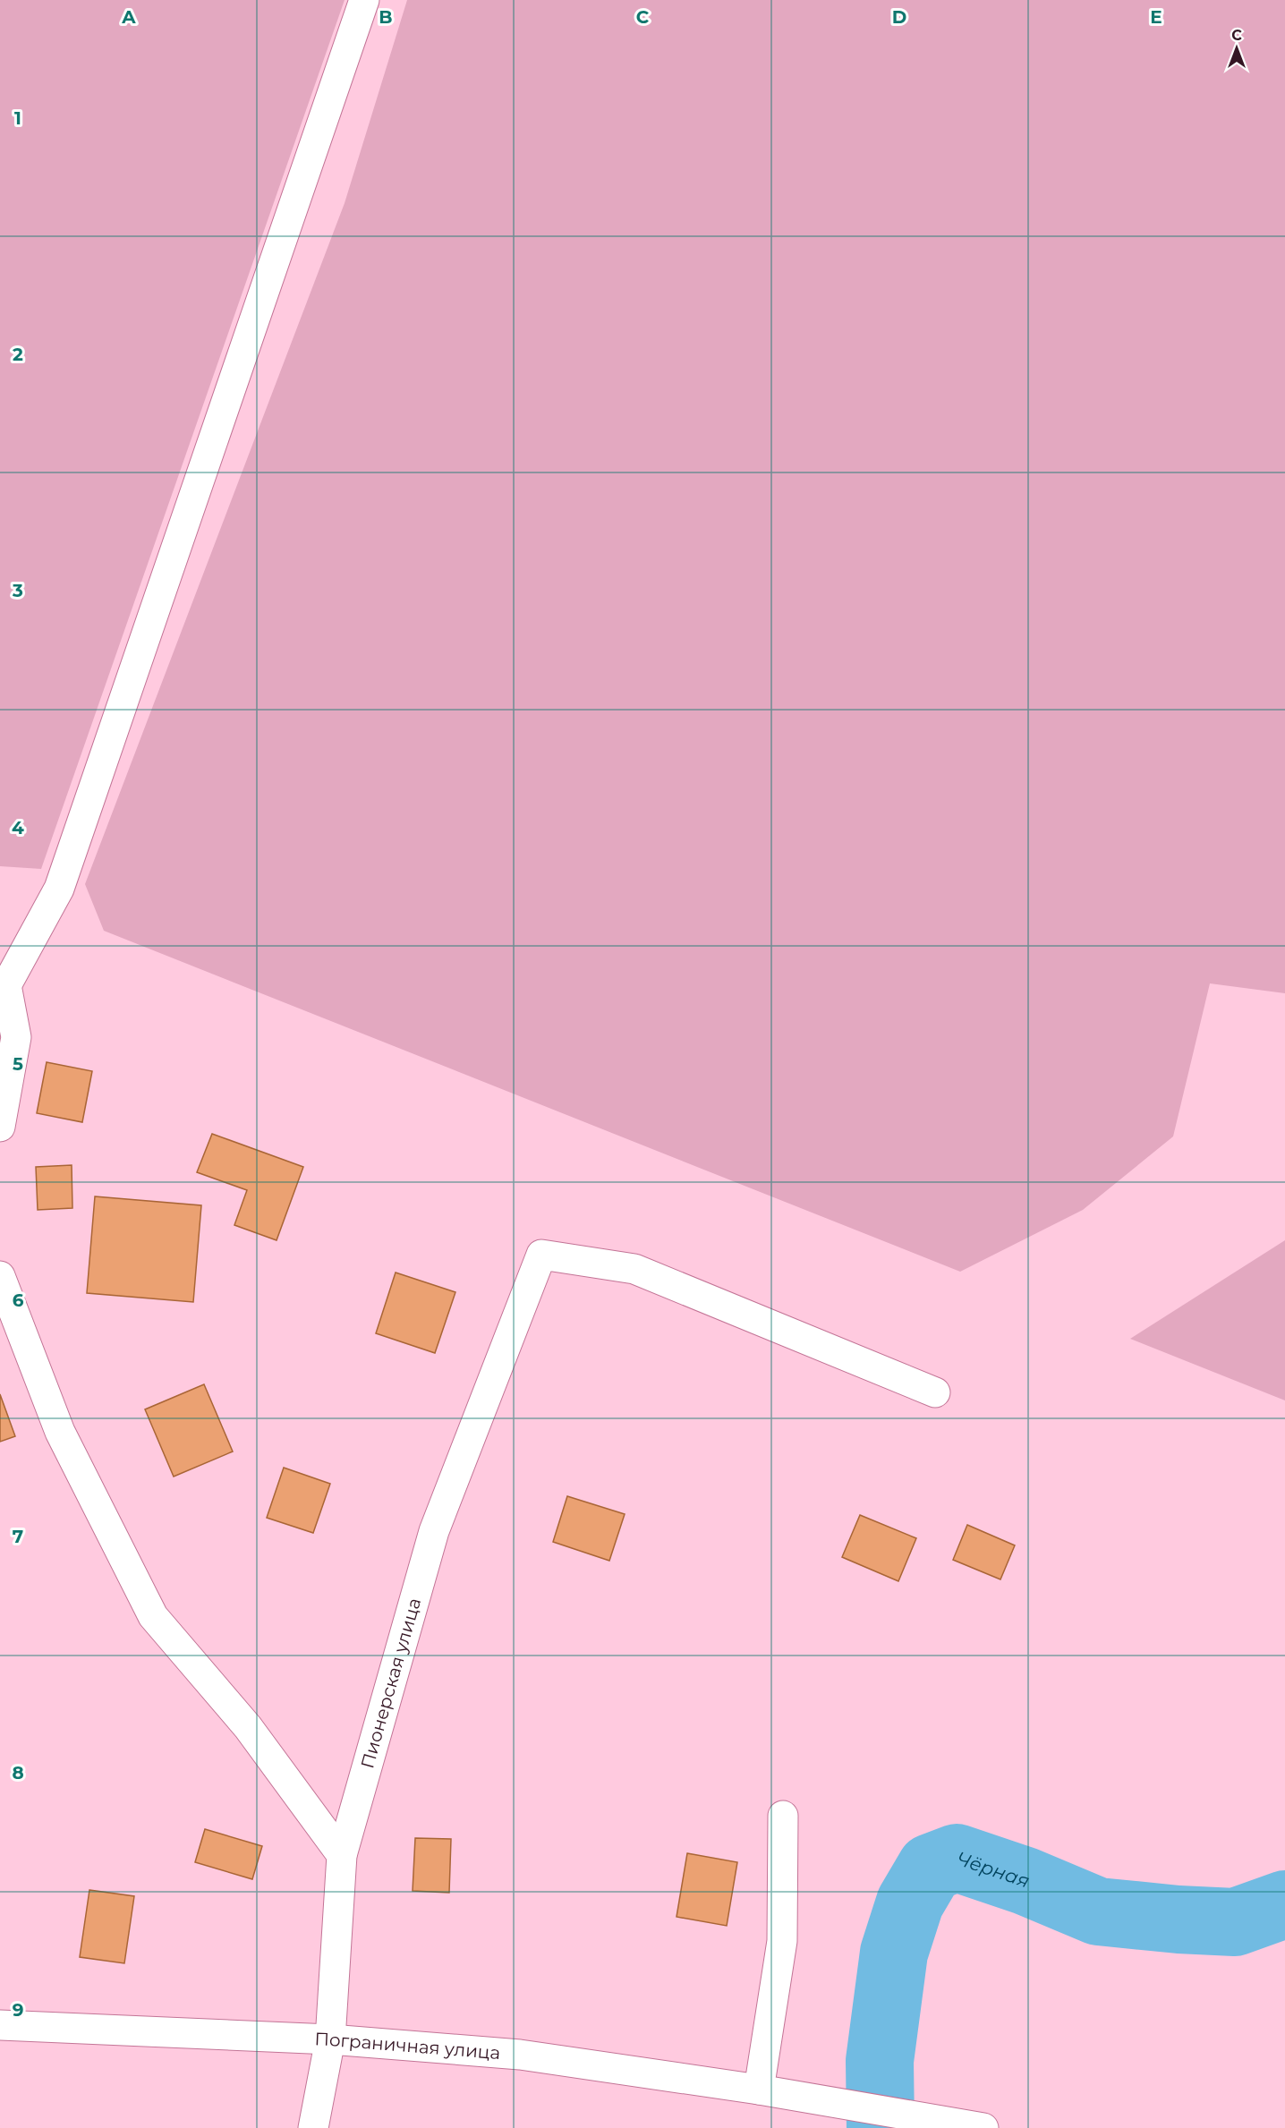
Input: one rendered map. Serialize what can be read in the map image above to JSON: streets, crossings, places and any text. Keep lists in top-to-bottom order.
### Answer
{
  "streets": {
    "street": ["Пионерская улица", "Пограничная улица"]
  },
  "crossings": [
    ["Пионерская улица", "Пограничная улица"]
  ],
  "water": ["Чёрная"],
  "north": "top",
  "grid": {
    "columns": [
      "A",
      "B",
      "C",
      "D",
      "E"
    ],
    "rows": [
      "1",
      "2",
      "3",
      "4",
      "5",
      "6",
      "7",
      "8",
      "9"
    ]
  }
}
